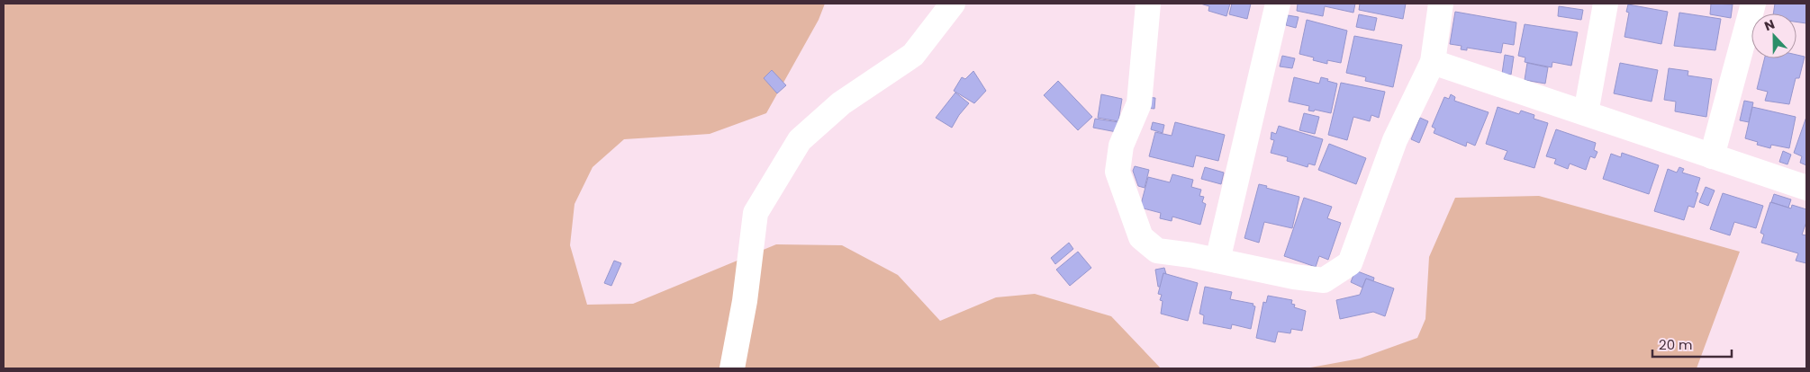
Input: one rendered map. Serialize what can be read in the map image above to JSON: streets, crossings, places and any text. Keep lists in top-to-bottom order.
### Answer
{
  "scale_bar": "20 m",
  "north": "top"
}
